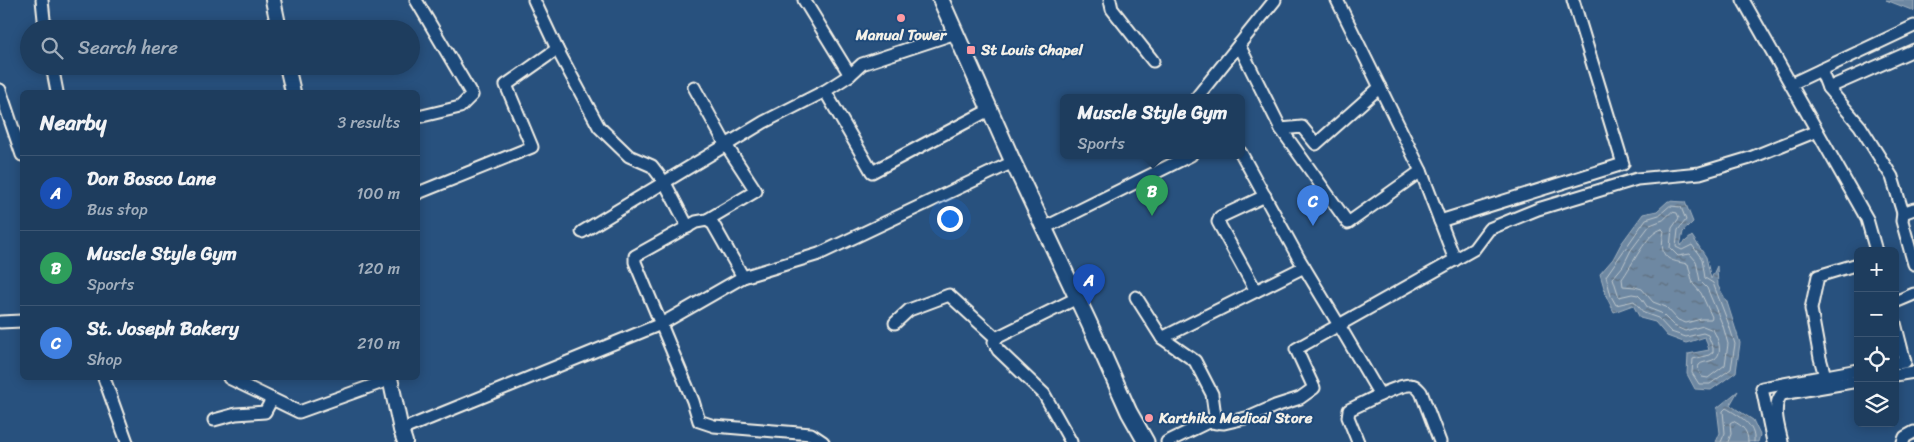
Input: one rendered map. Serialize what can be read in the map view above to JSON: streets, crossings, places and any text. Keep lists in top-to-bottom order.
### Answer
{
  "places": {
    "other": ["Manual Tower", "Karthika Medical Store"],
    "transit": ["St Louis Chapel"]
  },
  "page": {
    "search": "Search here",
    "heading": ["Nearby", "3 results"],
    "popup": ["Muscle Style Gym", "Sports"],
    "list": [
      {
        "mark": "A",
        "name": "Don Bosco Lane",
        "note": "Bus stop",
        "value": "100 m"
      },
      {
        "mark": "B",
        "name": "Muscle Style Gym",
        "note": "Sports",
        "value": "120 m"
      },
      {
        "mark": "C",
        "name": "St. Joseph Bakery",
        "note": "Shop",
        "value": "210 m"
      }
    ],
    "pins": ["B", "C", "A"],
    "map_buttons": ["+", "−"]
  }
}
